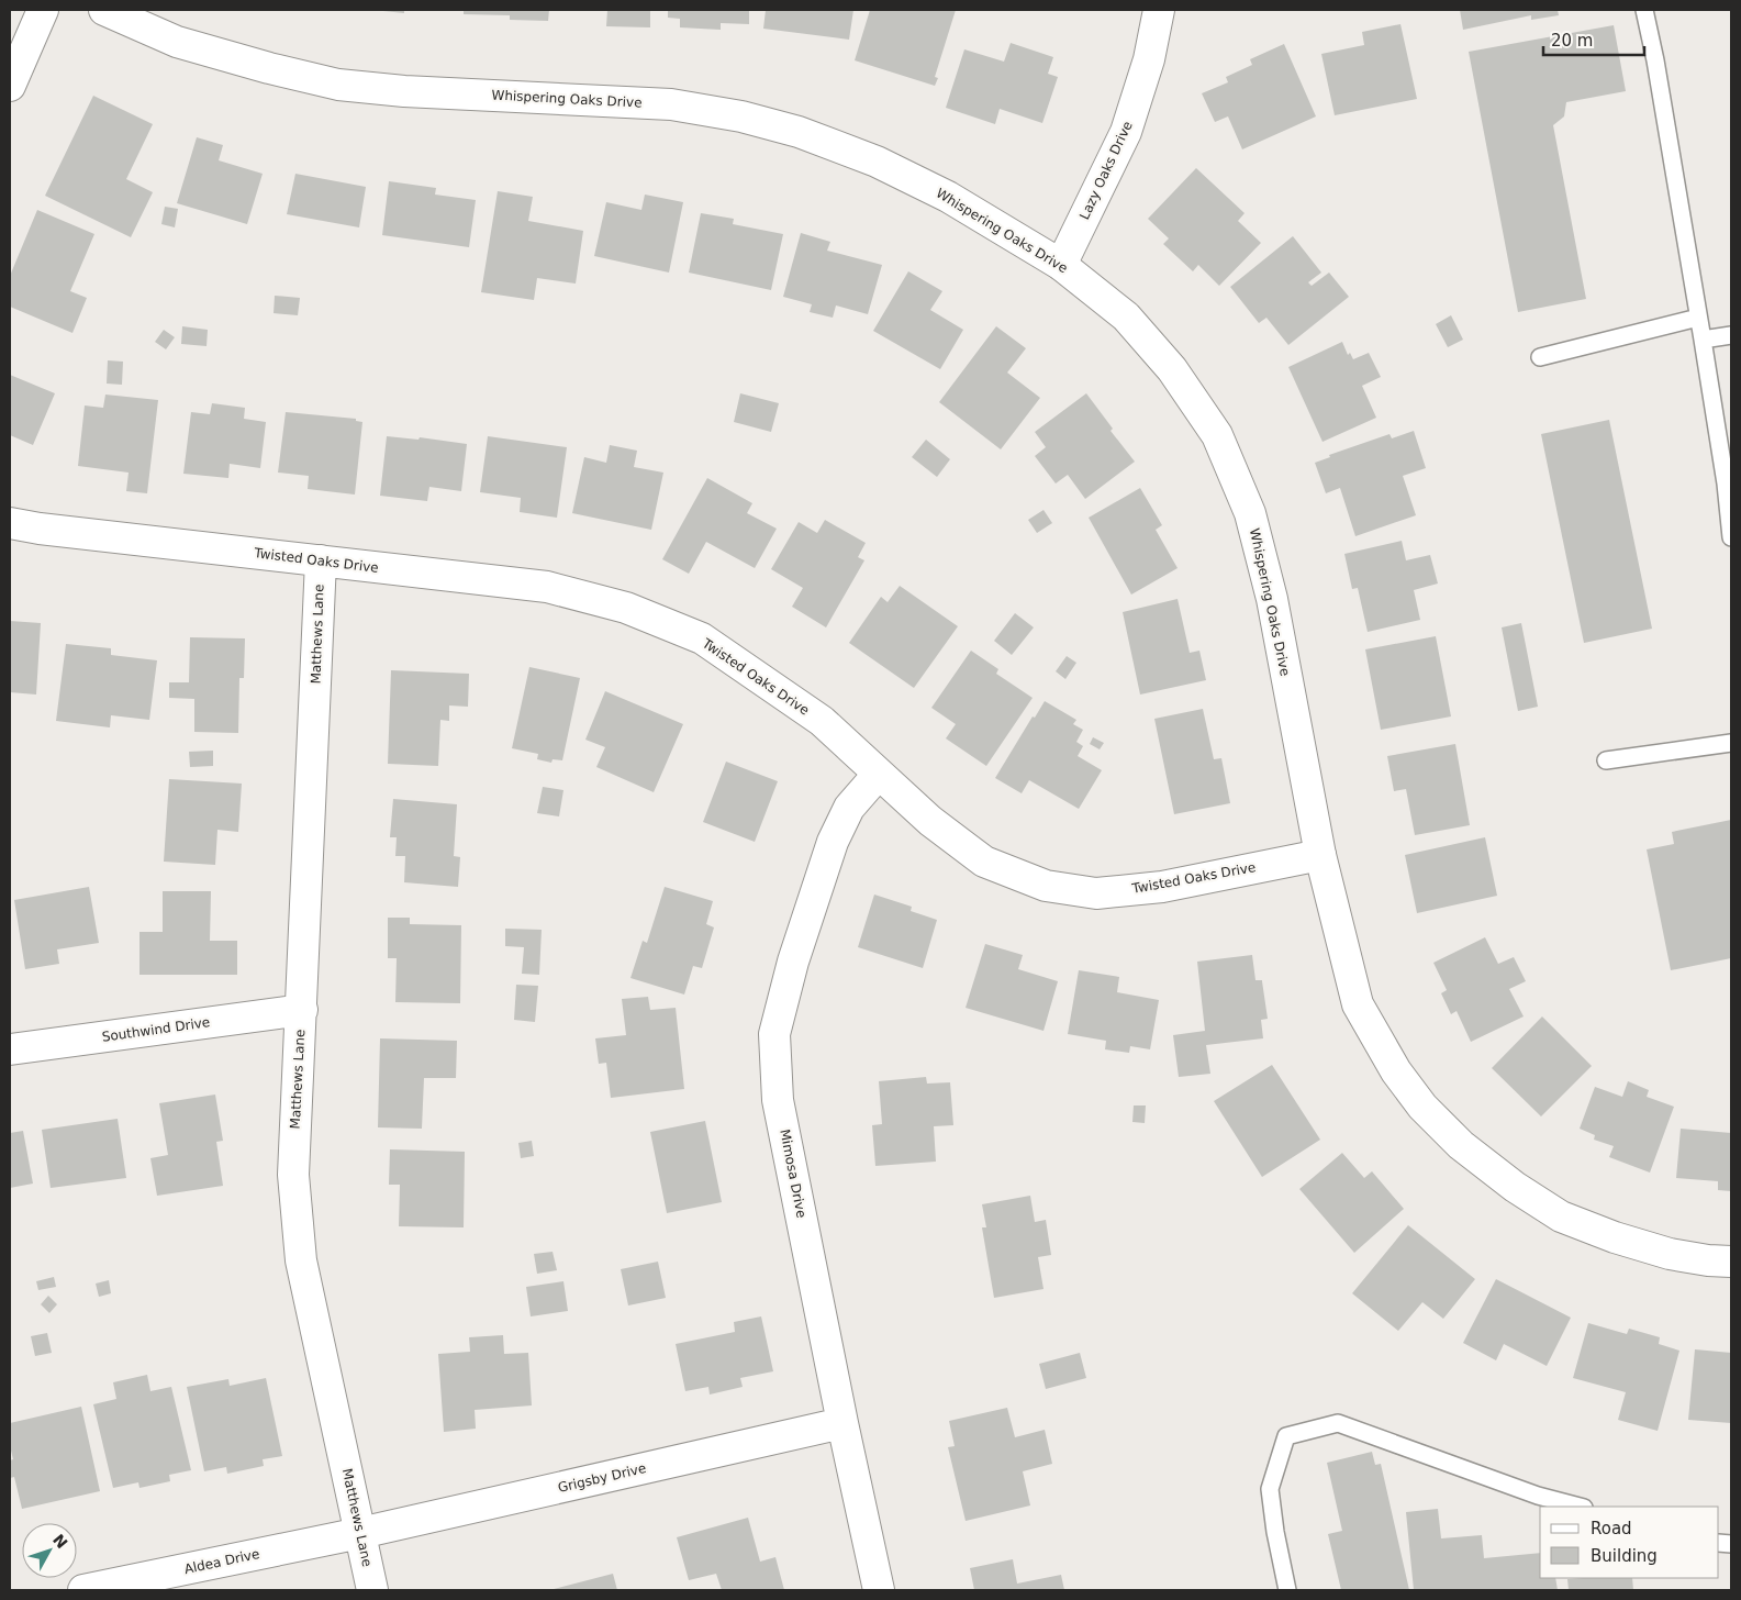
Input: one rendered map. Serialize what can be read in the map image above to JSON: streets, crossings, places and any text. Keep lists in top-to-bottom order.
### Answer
{
  "streets": {
    "street": [
      "Whispering Oaks Drive",
      "Lazy Oaks Drive",
      "Twisted Oaks Drive",
      "Matthews Lane",
      "Southwind Drive",
      "Mimosa Drive",
      "Grigsby Drive",
      "Aldea Drive"
    ]
  },
  "crossings": [
    ["Whispering Oaks Drive", "Lazy Oaks Drive"],
    ["Whispering Oaks Drive", "Twisted Oaks Drive"],
    ["Twisted Oaks Drive", "Matthews Lane"],
    ["Twisted Oaks Drive", "Mimosa Drive"],
    ["Matthews Lane", "Southwind Drive"],
    ["Matthews Lane", "Grigsby Drive"],
    ["Matthews Lane", "Aldea Drive"],
    ["Mimosa Drive", "Grigsby Drive"],
    ["Grigsby Drive", "Aldea Drive"]
  ],
  "legend": ["Road", "Building"],
  "scale_bar": "20 m",
  "north": "top right"
}
